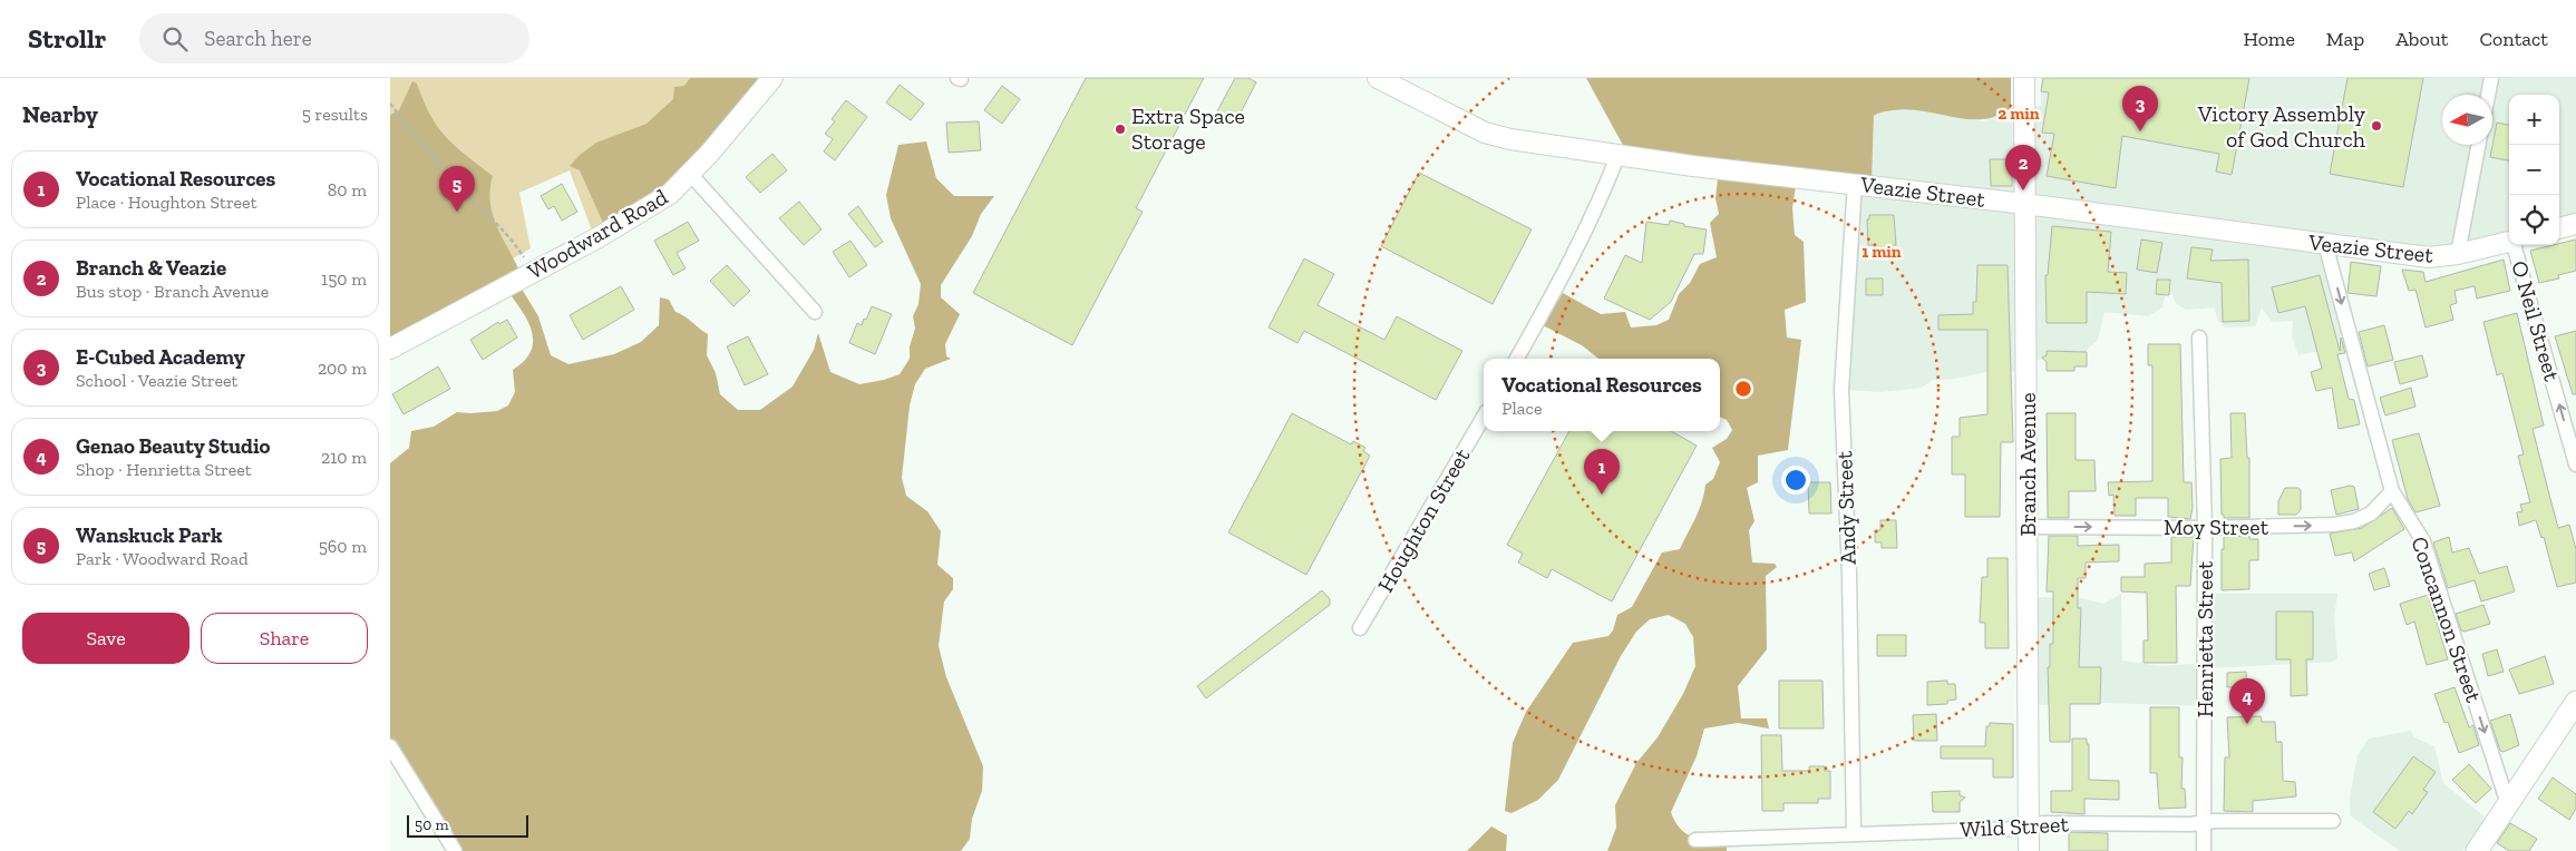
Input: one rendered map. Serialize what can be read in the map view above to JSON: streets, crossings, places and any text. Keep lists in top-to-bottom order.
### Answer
{
  "streets": {
    "street": [
      "Veazie Street",
      "Woodward Road",
      "O Neil Street",
      "Branch Avenue",
      "Andy Street",
      "Houghton Street",
      "Moy Street",
      "Concannon Street",
      "Henrietta Street",
      "Wild Street"
    ]
  },
  "crossings": [
    ["Veazie Street", "Branch Avenue"],
    ["Veazie Street", "Andy Street"],
    ["Veazie Street", "Concannon Street"],
    ["Branch Avenue", "Moy Street"],
    ["Branch Avenue", "Wild Street"],
    ["Andy Street", "Wild Street"],
    ["Moy Street", "Concannon Street"],
    ["Moy Street", "Henrietta Street"],
    ["Henrietta Street", "Wild Street"]
  ],
  "one_way": ["O Neil Street", "Moy Street", "Concannon Street"],
  "places": ["Victory Assembly of God Church", "Extra Space Storage"],
  "scale_bar": "50 m",
  "north": "left",
  "page": {
    "header": "Strollr",
    "search": "Search here",
    "nav": [
      "Home",
      "Map",
      "About",
      "Contact"
    ],
    "heading": ["Nearby", "5 results"],
    "pins": [
      "3",
      "2",
      "5",
      "1",
      "4"
    ],
    "map_buttons": ["+", "−"],
    "list": [
      {
        "mark": "1",
        "name": "Vocational Resources",
        "note": "Place · Houghton Street",
        "value": "80 m"
      },
      {
        "mark": "2",
        "name": "Branch & Veazie",
        "note": "Bus stop · Branch Avenue",
        "value": "150 m"
      },
      {
        "mark": "3",
        "name": "E-Cubed Academy",
        "note": "School · Veazie Street",
        "value": "200 m"
      },
      {
        "mark": "4",
        "name": "Genao Beauty Studio",
        "note": "Shop · Henrietta Street",
        "value": "210 m"
      },
      {
        "mark": "5",
        "name": "Wanskuck Park",
        "note": "Park · Woodward Road",
        "value": "560 m"
      }
    ],
    "popup": ["Vocational Resources", "Place"],
    "buttons": ["Save", "Share"],
    "scale": "50 m"
  },
  "rings": ["2 min", "1 min"]
}
